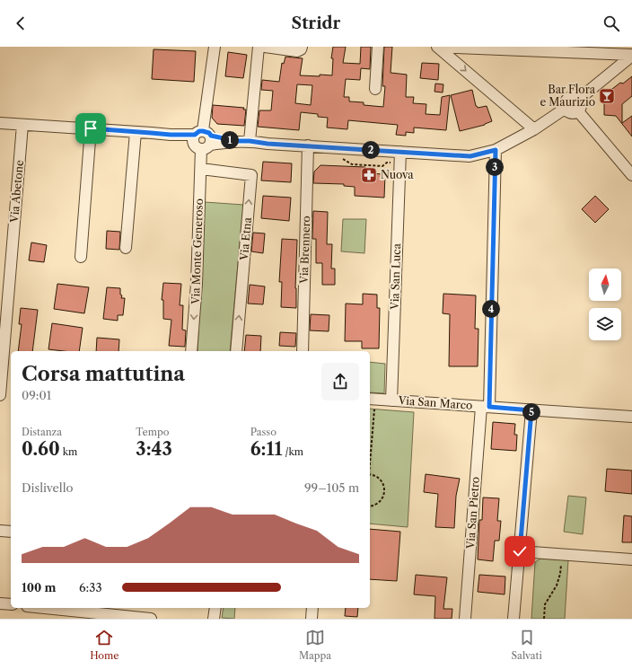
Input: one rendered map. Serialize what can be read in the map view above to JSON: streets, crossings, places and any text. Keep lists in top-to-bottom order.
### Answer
{
  "streets": {
    "street": [
      "Via Abetone",
      "Via Etna",
      "Via Brennero",
      "Via Monte Generoso",
      "Via San Luca",
      "Via San Marco",
      "Via San Pietro"
    ]
  },
  "crossings": [
    ["Via Etna", "Via Monte Generoso"],
    ["Via San Luca", "Via San Marco"],
    ["Via San Marco", "Via San Pietro"]
  ],
  "one_way": ["Via Etna"],
  "places": {
    "bar": ["Bar Flora e Maurizio"],
    "pharmacy": ["Nuova"]
  },
  "north": "top",
  "page": {
    "header": "Stridr",
    "pins": [
      "1",
      "2",
      "3",
      "4",
      "5"
    ],
    "heading": ["Corsa mattutina", "09:01"],
    "stats": [
      ["Distanza", "0.60 km"],
      ["Tempo", "3:43"],
      ["Passo", "6:11 /km"]
    ],
    "chart": ["Dislivello", "99–105 m"],
    "list": [
      {
        "name": "100 m",
        "note": "6:33"
      }
    ],
    "tabs": ["Home", "Mappa", "Salvati"]
  }
}
